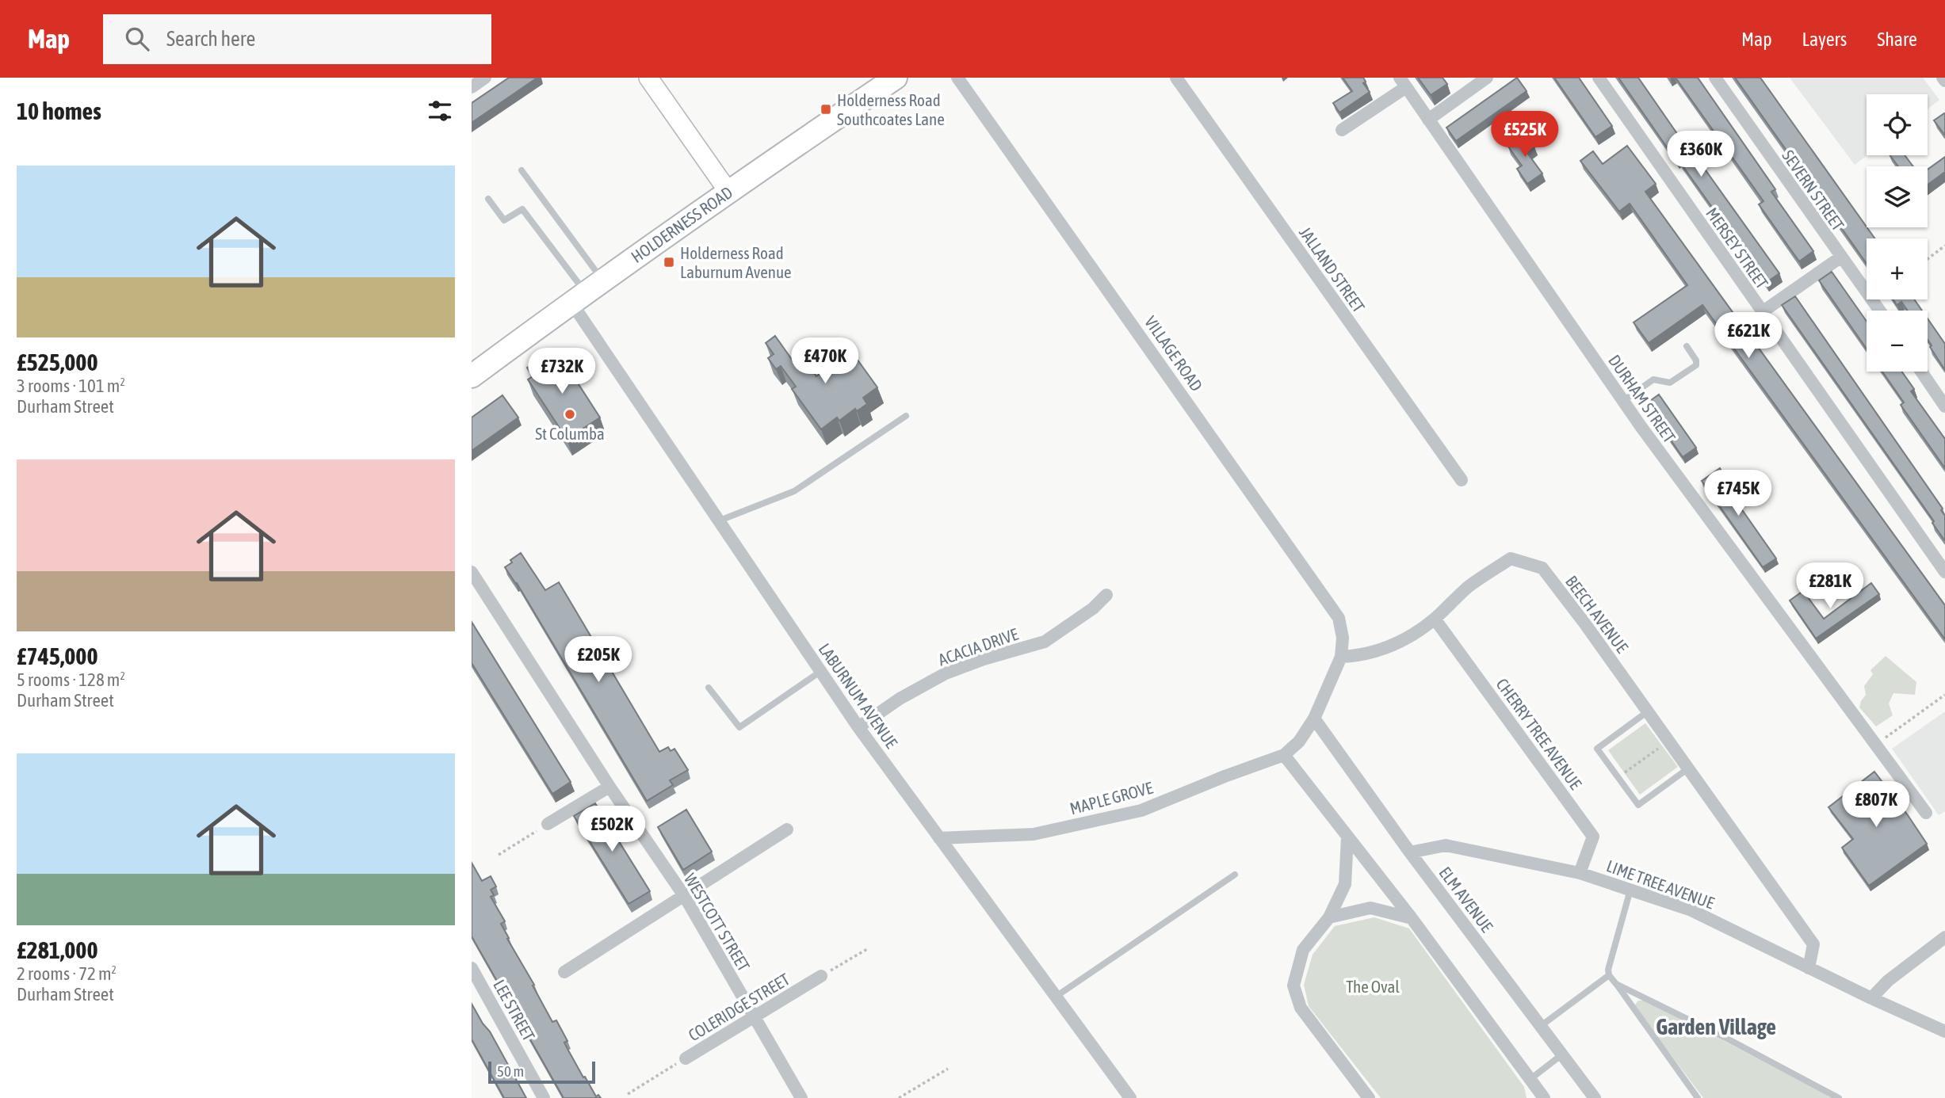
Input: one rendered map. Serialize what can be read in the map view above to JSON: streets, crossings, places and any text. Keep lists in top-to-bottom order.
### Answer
{
  "streets": {
    "highway": ["HOLDERNESS ROAD"],
    "street": [
      "SEVERN STREET",
      "MERSEY STREET",
      "JALLAND STREET",
      "VILLAGE ROAD",
      "DURHAM STREET",
      "BEECH AVENUE",
      "ACACIA DRIVE",
      "LABURNUM AVENUE",
      "CHERRY TREE AVENUE",
      "MAPLE GROVE",
      "LIME TREE AVENUE",
      "ELM AVENUE",
      "WESTCOTT STREET",
      "COLERIDGE STREET",
      "LEE STREET"
    ]
  },
  "crossings": [
    ["HOLDERNESS ROAD", "LABURNUM AVENUE"],
    ["VILLAGE ROAD", "BEECH AVENUE"],
    ["BEECH AVENUE", "CHERRY TREE AVENUE"],
    ["BEECH AVENUE", "LIME TREE AVENUE"],
    ["ACACIA DRIVE", "LABURNUM AVENUE"],
    ["LABURNUM AVENUE", "MAPLE GROVE"],
    ["CHERRY TREE AVENUE", "LIME TREE AVENUE"],
    ["LIME TREE AVENUE", "ELM AVENUE"],
    ["WESTCOTT STREET", "COLERIDGE STREET"]
  ],
  "districts": ["Garden Village"],
  "parks": ["The Oval"],
  "places": {
    "transit": ["Holderness Road Southcoates Lane", "Holderness Road Laburnum Avenue"],
    "other": ["St Columba"]
  },
  "scale_bar": "50 m",
  "page": {
    "header": "Map",
    "search": "Search here",
    "nav": ["Map", "Layers", "Share"],
    "heading": "10 homes",
    "map_buttons": ["+", "−"],
    "price": [
      "£525K",
      "£360K",
      "£621K",
      "£470K",
      "£732K",
      "£745K",
      "£281K",
      "£205K",
      "£807K",
      "£502K"
    ],
    "list": [
      {
        "name": "£525,000",
        "note": "3 rooms · 101 m² · Durham Street"
      },
      {
        "name": "£745,000",
        "note": "5 rooms · 128 m² · Durham Street"
      },
      {
        "name": "£281,000",
        "note": "2 rooms · 72 m² · Durham Street"
      }
    ],
    "scale": "50 m"
  }
}
